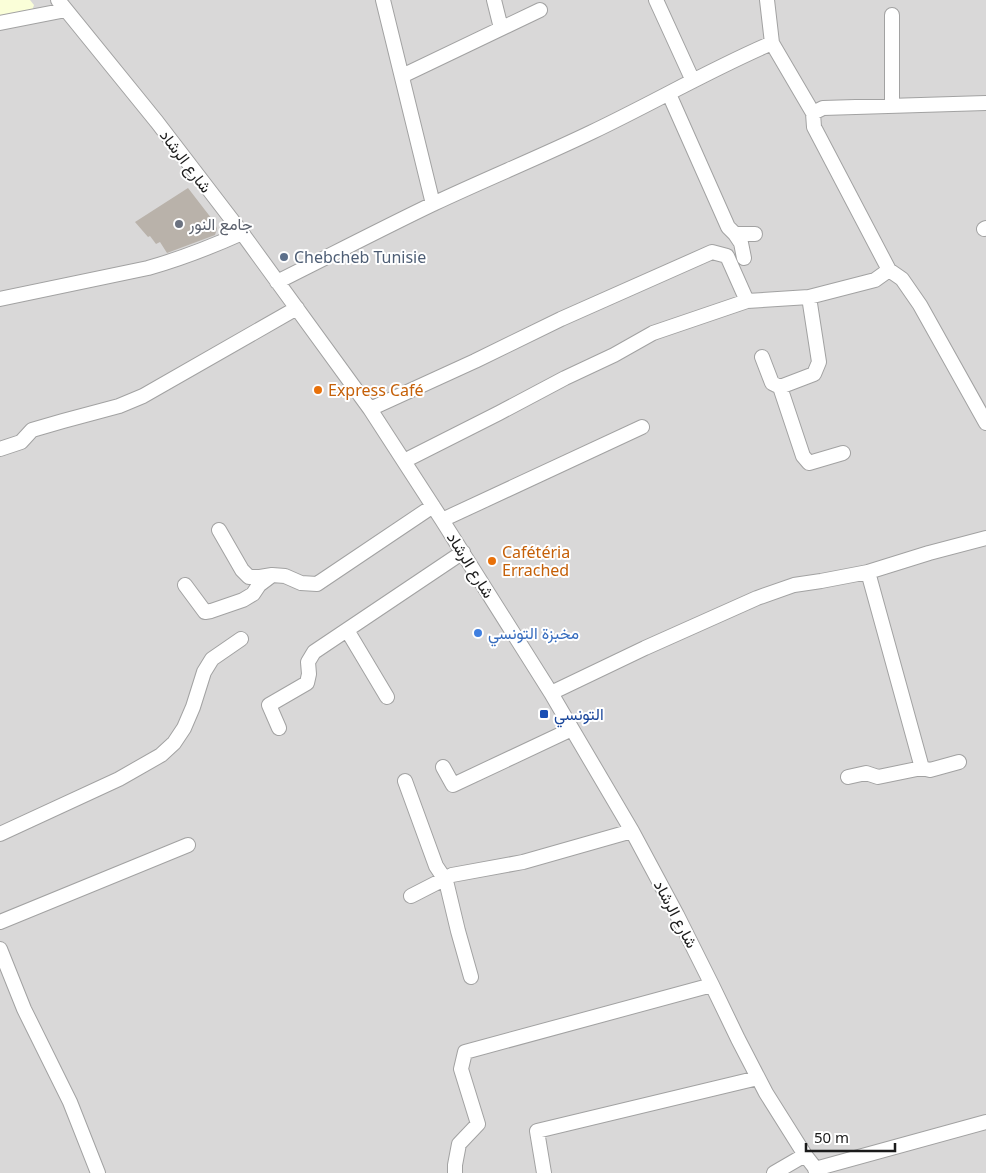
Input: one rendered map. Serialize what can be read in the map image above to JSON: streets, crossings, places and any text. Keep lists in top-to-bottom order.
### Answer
{
  "streets": {
    "street": ["شارع الرشاد"]
  },
  "places": {
    "other": [
      "جامع النور",
      "Chebcheb Tunisie",
      "Express Café",
      "Cafétéria Errached",
      "مخبزة التونسي"
    ],
    "transit": ["التونسي"]
  },
  "scale_bar": "50 m"
}
